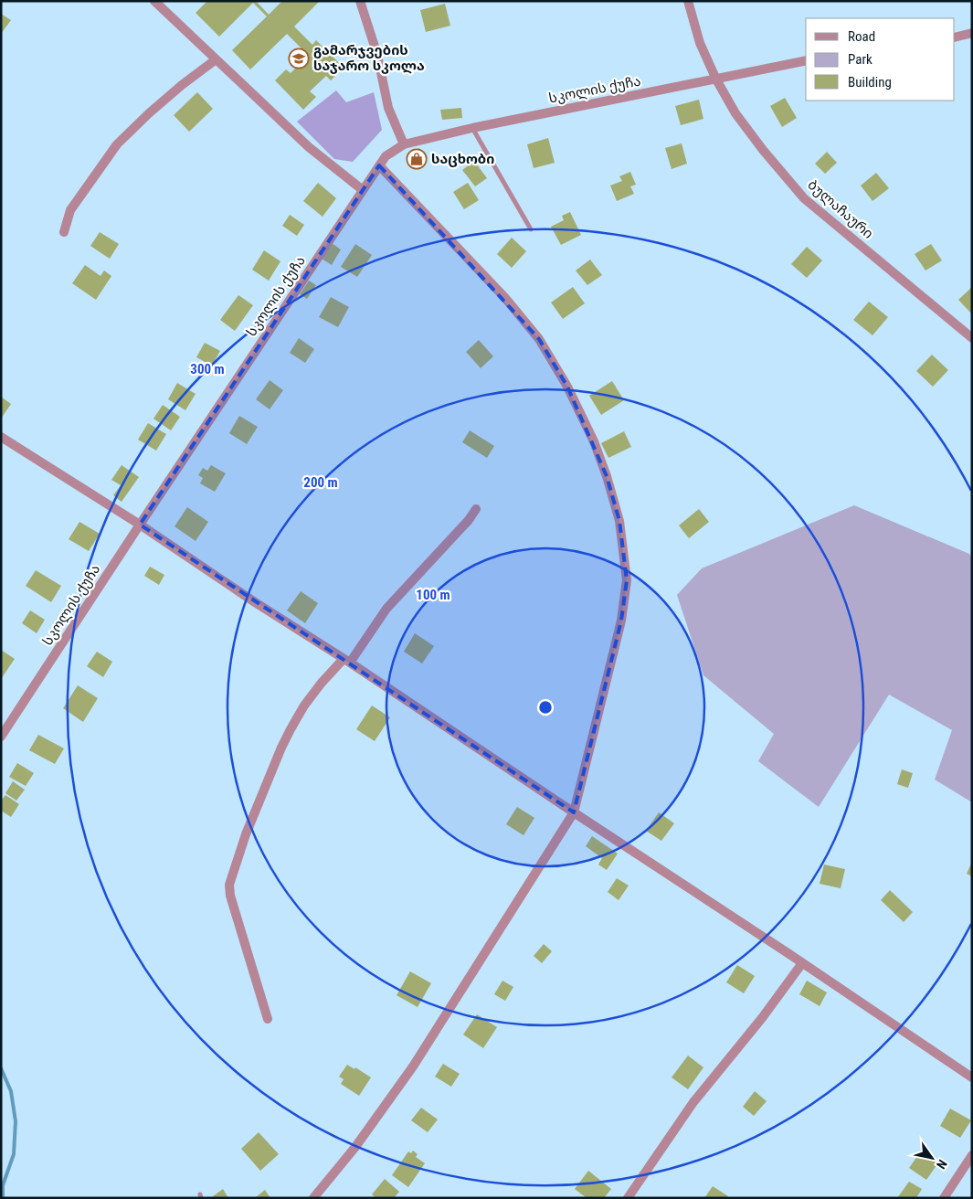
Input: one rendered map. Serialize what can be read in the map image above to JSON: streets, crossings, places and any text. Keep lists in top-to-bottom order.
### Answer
{
  "streets": {
    "street": ["სკოლის ქუჩა", "ბულაჩაური"]
  },
  "crossings": [
    ["სკოლის ქუჩა", "ბულაჩაური"]
  ],
  "places": {
    "school or university": ["გამარჯვების საჯარო სკოლა"],
    "shop": ["საცხობი"]
  },
  "legend": ["Road", "Park", "Building"],
  "north": "bottom right",
  "rings": ["300 m", "200 m", "100 m"]
}
